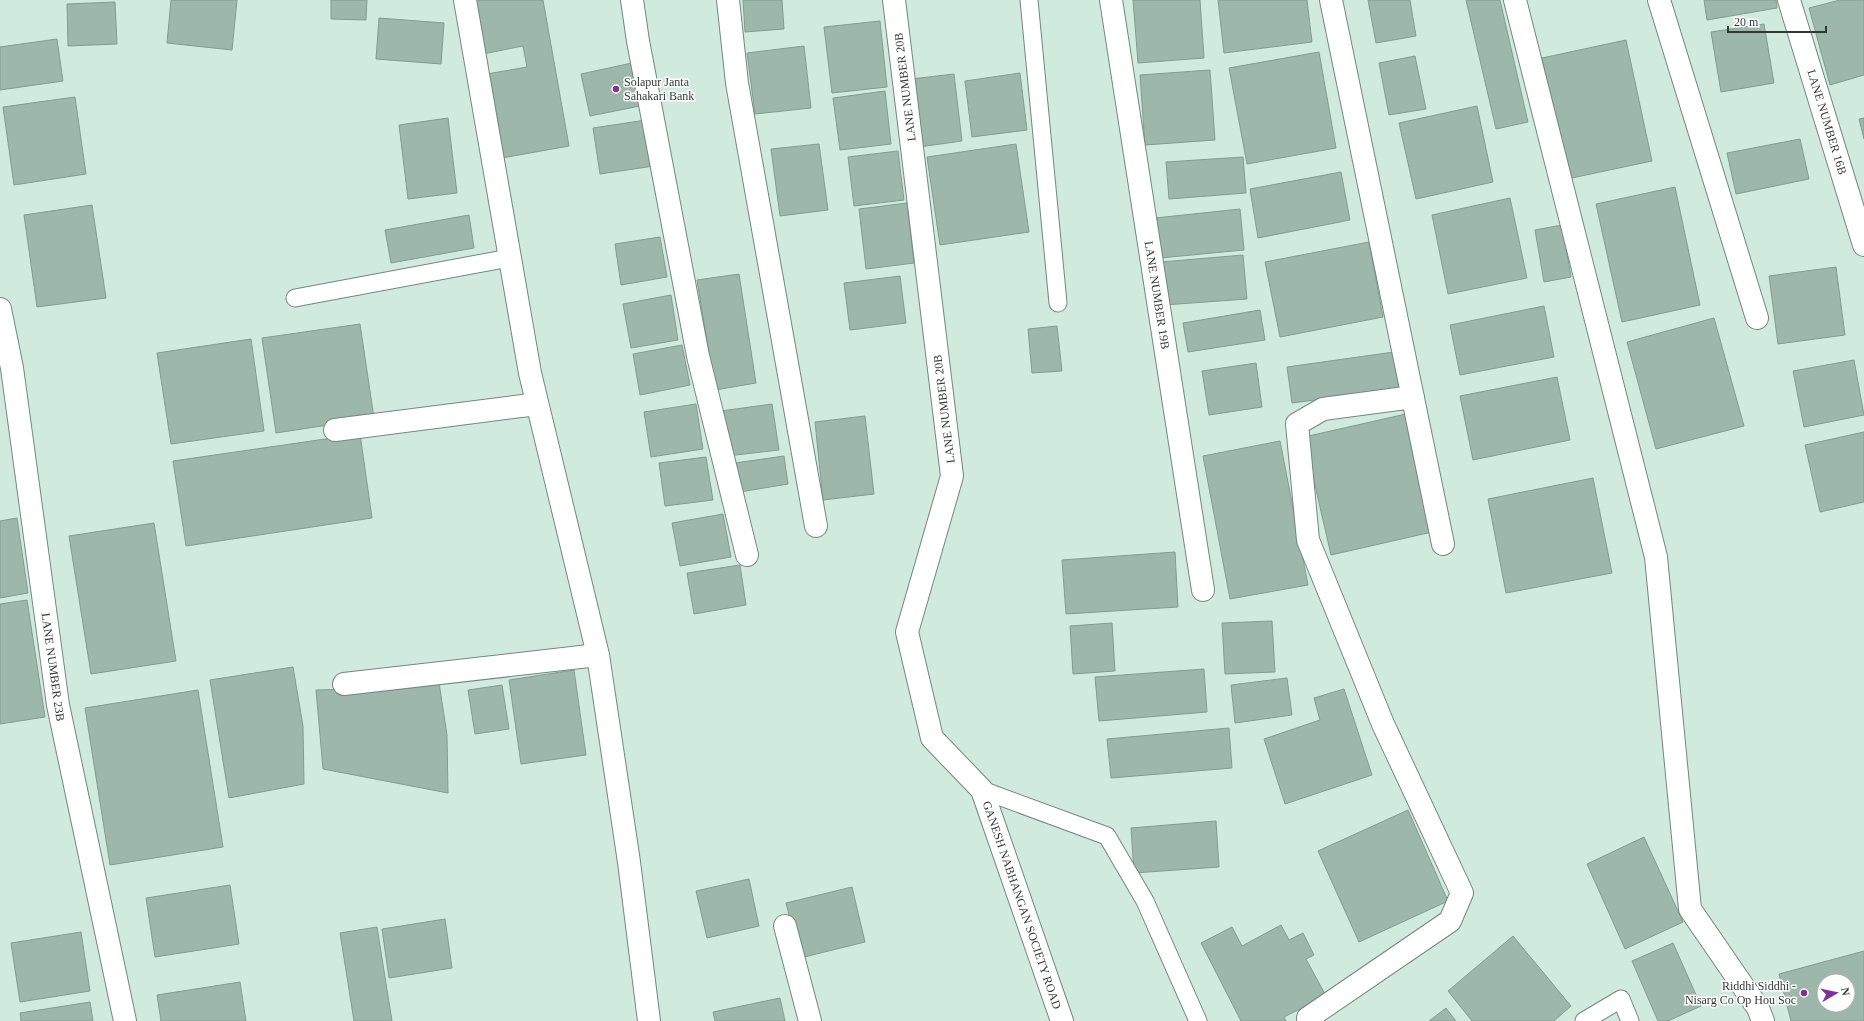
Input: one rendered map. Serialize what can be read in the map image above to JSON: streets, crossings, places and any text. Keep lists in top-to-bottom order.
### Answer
{
  "streets": {
    "street": [
      "LANE NUMBER 20B",
      "LANE NUMBER 16B",
      "LANE NUMBER 19B",
      "LANE NUMBER 23B",
      "GANESH NABHANGAN SOCIETY ROAD"
    ]
  },
  "crossings": [
    ["LANE NUMBER 20B", "GANESH NABHANGAN SOCIETY ROAD"]
  ],
  "places": ["Solapur Janta Sahakari Bank", "Riddhi Siddhi - Nisarg Co Op Hou Soc"],
  "scale_bar": "20 m",
  "north": "right"
}
